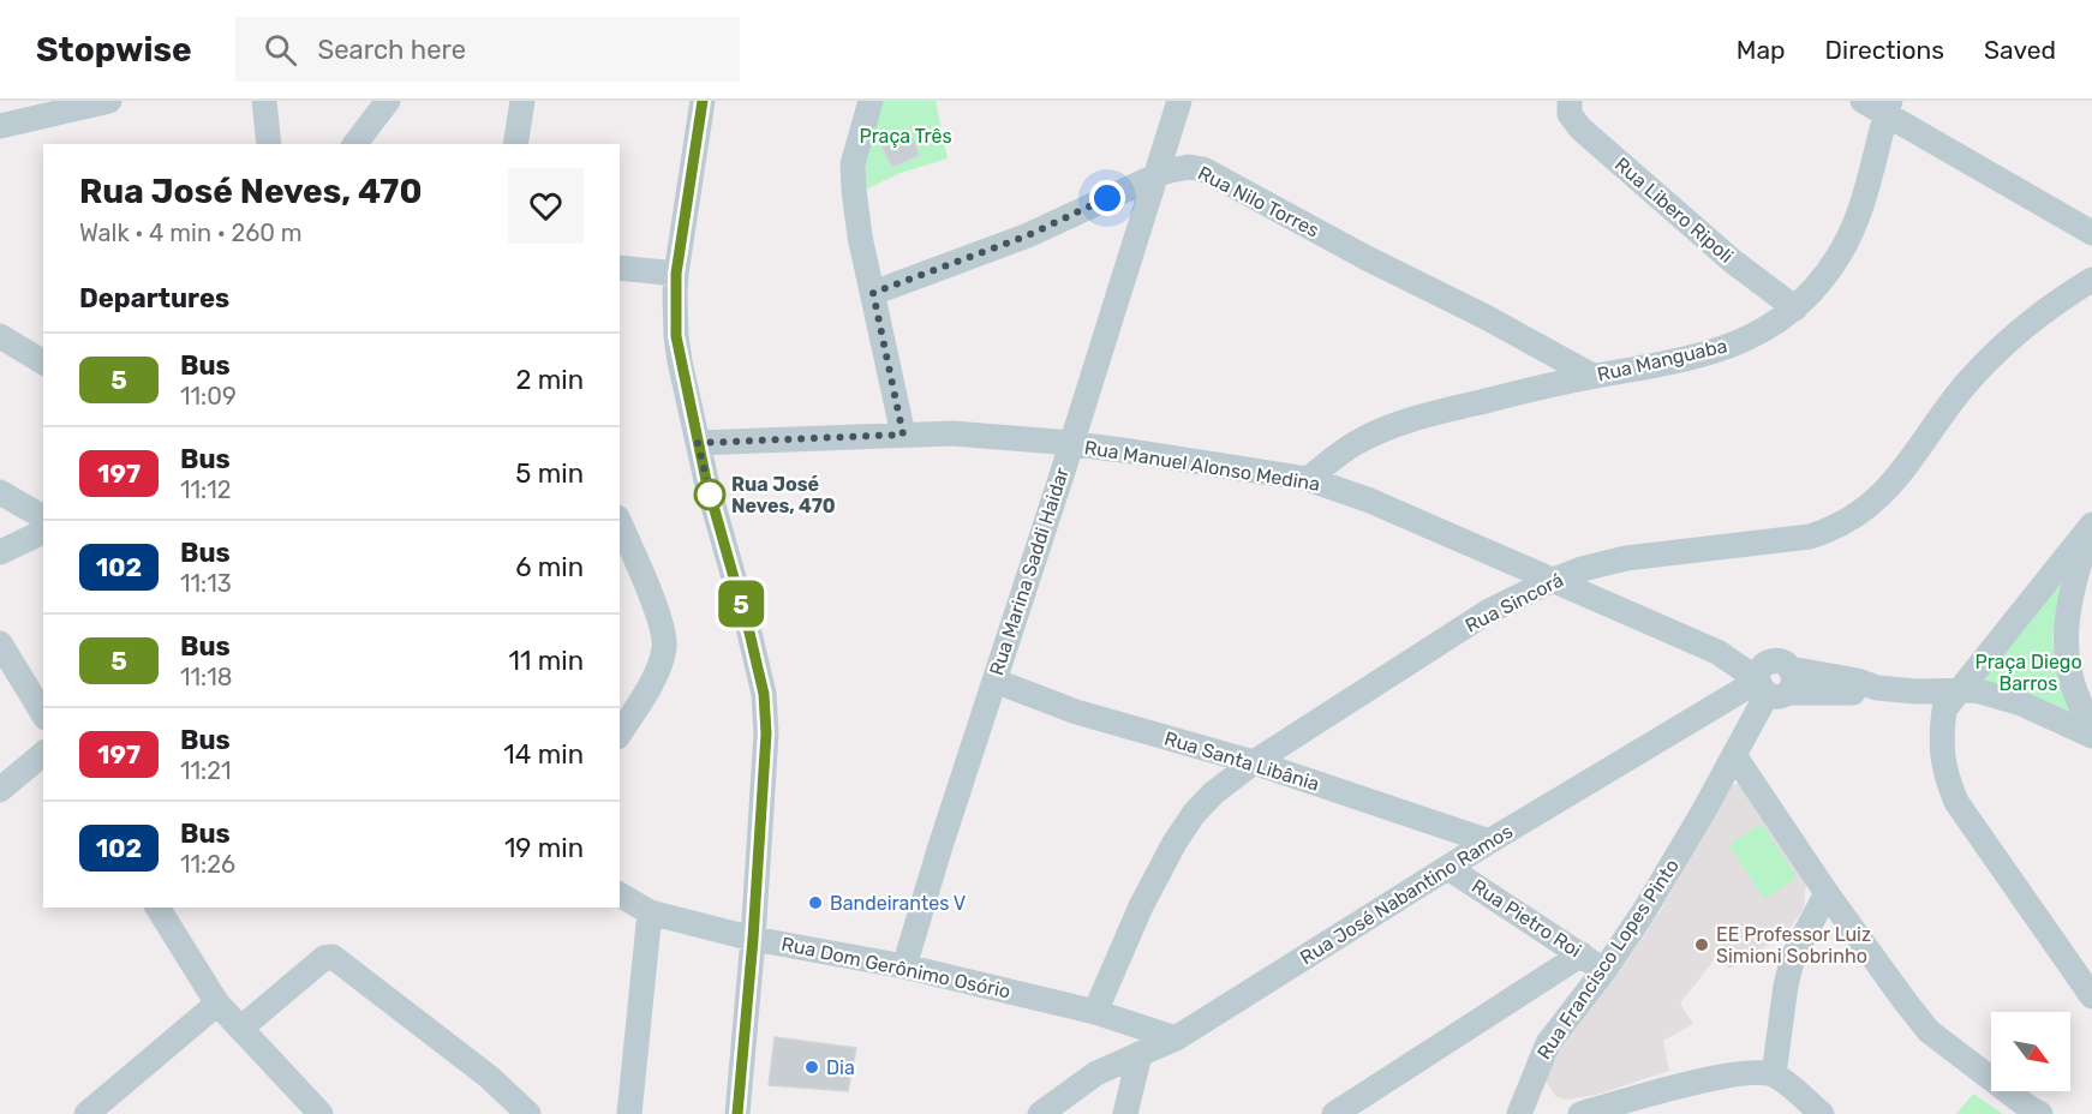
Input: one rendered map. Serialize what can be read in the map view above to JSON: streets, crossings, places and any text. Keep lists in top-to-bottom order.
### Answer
{
  "streets": {
    "street": [
      "Rua Nilo Torres",
      "Rua Libero Ripoli",
      "Rua Manguaba",
      "Rua Manuel Alonso Medina",
      "Rua Marina Saddi Haidar",
      "Rua Sincorá",
      "Rua Santa Libânia",
      "Rua José Nabantino Ramos",
      "Rua Pietro Roi",
      "Rua Francisco Lopes Pinto",
      "Rua Dom Gerônimo Osório"
    ]
  },
  "crossings": [
    ["Rua Nilo Torres", "Rua Manguaba"],
    ["Rua Nilo Torres", "Rua Marina Saddi Haidar"],
    ["Rua Libero Ripoli", "Rua Manguaba"],
    ["Rua Manguaba", "Rua Manuel Alonso Medina"],
    ["Rua Manuel Alonso Medina", "Rua Marina Saddi Haidar"],
    ["Rua Manuel Alonso Medina", "Rua Sincorá"],
    ["Rua Manuel Alonso Medina", "Rua José Nabantino Ramos"],
    ["Rua Manuel Alonso Medina", "Rua Francisco Lopes Pinto"],
    ["Rua Marina Saddi Haidar", "Rua Santa Libânia"],
    ["Rua Marina Saddi Haidar", "Rua Dom Gerônimo Osório"],
    ["Rua Sincorá", "Rua Santa Libânia"],
    ["Rua Sincorá", "Rua Dom Gerônimo Osório"],
    ["Rua Santa Libânia", "Rua José Nabantino Ramos"],
    ["Rua José Nabantino Ramos", "Rua Pietro Roi"],
    ["Rua José Nabantino Ramos", "Rua Francisco Lopes Pinto"],
    ["Rua José Nabantino Ramos", "Rua Dom Gerônimo Osório"],
    ["Rua Pietro Roi", "Rua Francisco Lopes Pinto"]
  ],
  "parks": ["Praça Três", "Praça Diego Barros"],
  "places": [
    "Rua José Neves, 470",
    "Bandeirantes V",
    "EE Professor Luiz Simioni Sobrinho",
    "Dia"
  ],
  "lines": ["bus line 5"],
  "north": "bottom right",
  "page": {
    "header": "Stopwise",
    "search": "Search here",
    "nav": ["Map", "Directions", "Saved"],
    "on_map": "5",
    "heading": [
      ["Rua José Neves, 470", "Walk · 4 min · 260 m"],
      "Departures"
    ],
    "list": [
      {
        "mark": "5",
        "name": "Bus",
        "note": "11:09",
        "value": "2 min"
      },
      {
        "mark": "197",
        "name": "Bus",
        "note": "11:12",
        "value": "5 min"
      },
      {
        "mark": "102",
        "name": "Bus",
        "note": "11:13",
        "value": "6 min"
      },
      {
        "mark": "5",
        "name": "Bus",
        "note": "11:18",
        "value": "11 min"
      },
      {
        "mark": "197",
        "name": "Bus",
        "note": "11:21",
        "value": "14 min"
      },
      {
        "mark": "102",
        "name": "Bus",
        "note": "11:26",
        "value": "19 min"
      }
    ]
  }
}
